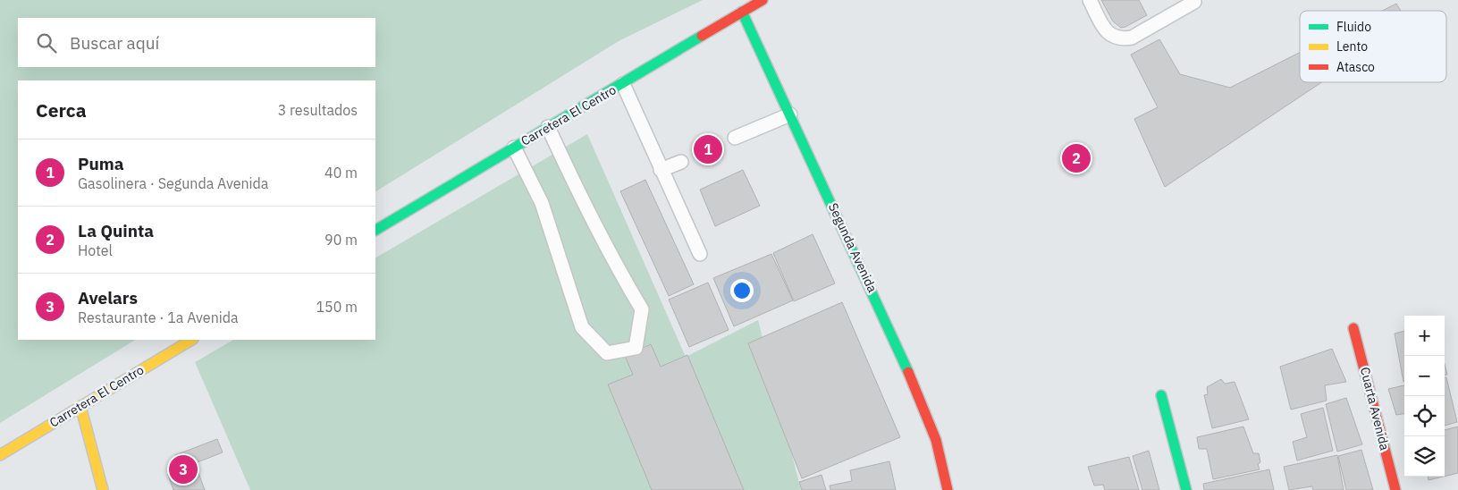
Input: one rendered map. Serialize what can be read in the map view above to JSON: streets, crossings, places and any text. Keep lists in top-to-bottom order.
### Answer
{
  "streets": {
    "street": ["Carretera El Centro", "Segunda Avenida", "Cuarta Avenida"]
  },
  "crossings": [
    ["Carretera El Centro", "Segunda Avenida"]
  ],
  "legend": ["Fluido", "Lento", "Atasco"],
  "page": {
    "search": "Buscar aquí",
    "heading": ["Cerca", "3 resultados"],
    "pins": ["1", "2", "3"],
    "list": [
      {
        "mark": "1",
        "name": "Puma",
        "note": "Gasolinera · Segunda Avenida",
        "value": "40 m"
      },
      {
        "mark": "2",
        "name": "La Quinta",
        "note": "Hotel",
        "value": "90 m"
      },
      {
        "mark": "3",
        "name": "Avelars",
        "note": "Restaurante · 1a Avenida",
        "value": "150 m"
      }
    ],
    "map_buttons": ["+", "−"]
  }
}
